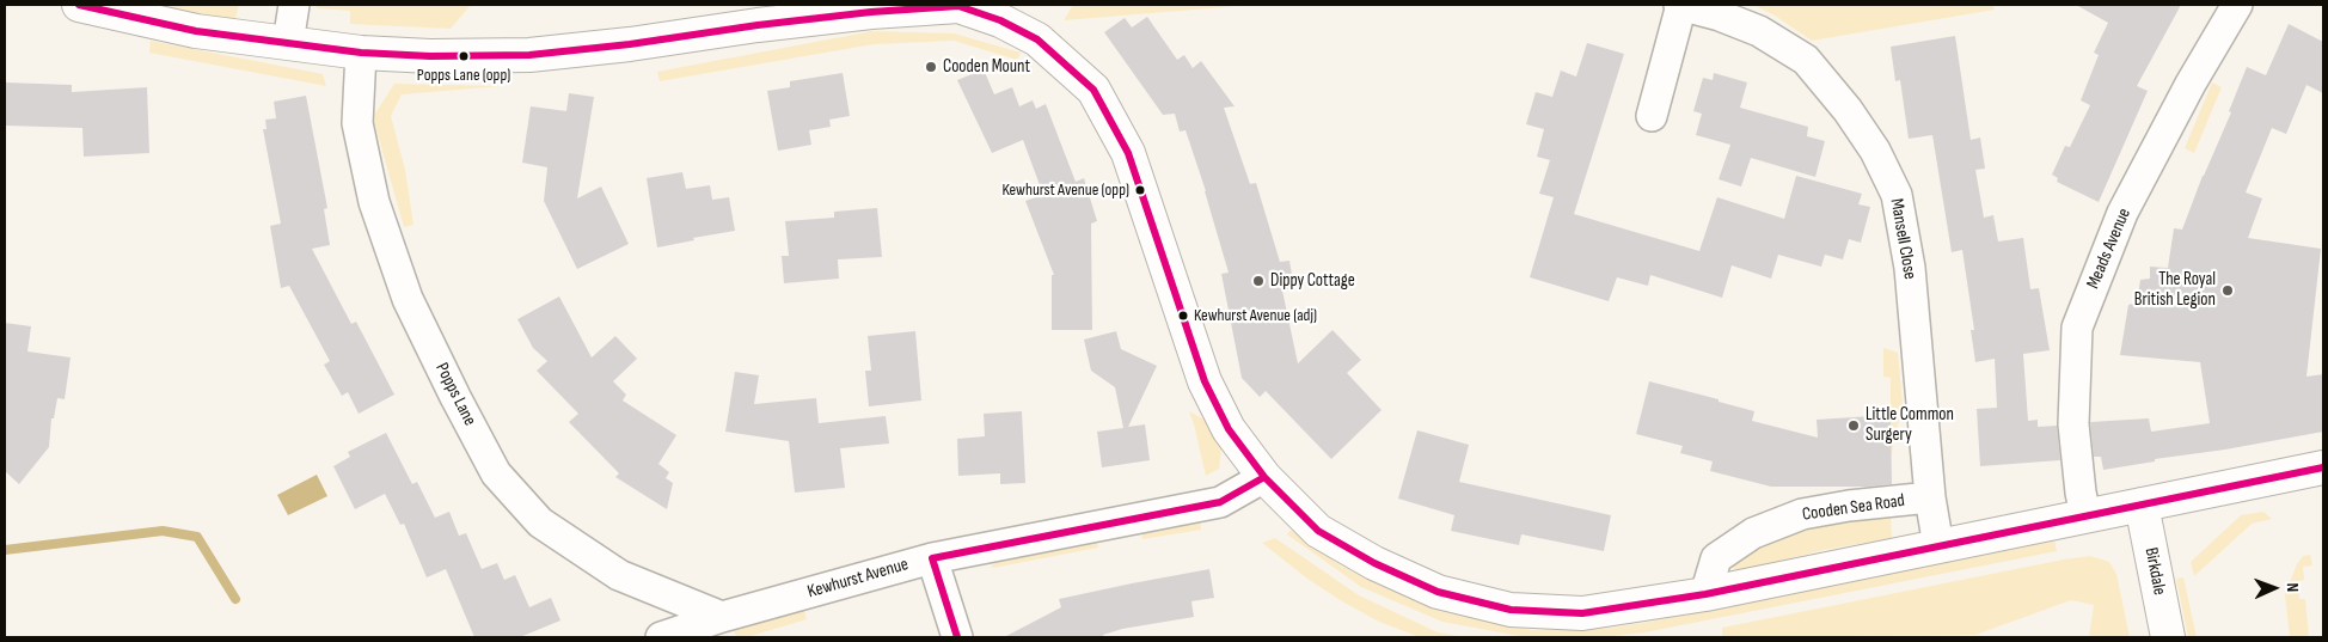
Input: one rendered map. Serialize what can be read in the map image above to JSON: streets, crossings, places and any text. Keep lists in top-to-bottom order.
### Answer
{
  "streets": {
    "main road": ["Birkdale"],
    "street": [
      "Mansell Close",
      "Meads Avenue",
      "Popps Lane",
      "Cooden Sea Road",
      "Kewhurst Avenue"
    ]
  },
  "crossings": [
    ["Mansell Close", "Cooden Sea Road"],
    ["Popps Lane", "Kewhurst Avenue"]
  ],
  "places": [
    "Popps Lane (opp)",
    "Cooden Mount",
    "Kewhurst Avenue (opp)",
    "Dippy Cottage",
    "The Royal British Legion",
    "Kewhurst Avenue (adj)",
    "Little Common Surgery"
  ],
  "north": "right"
}
